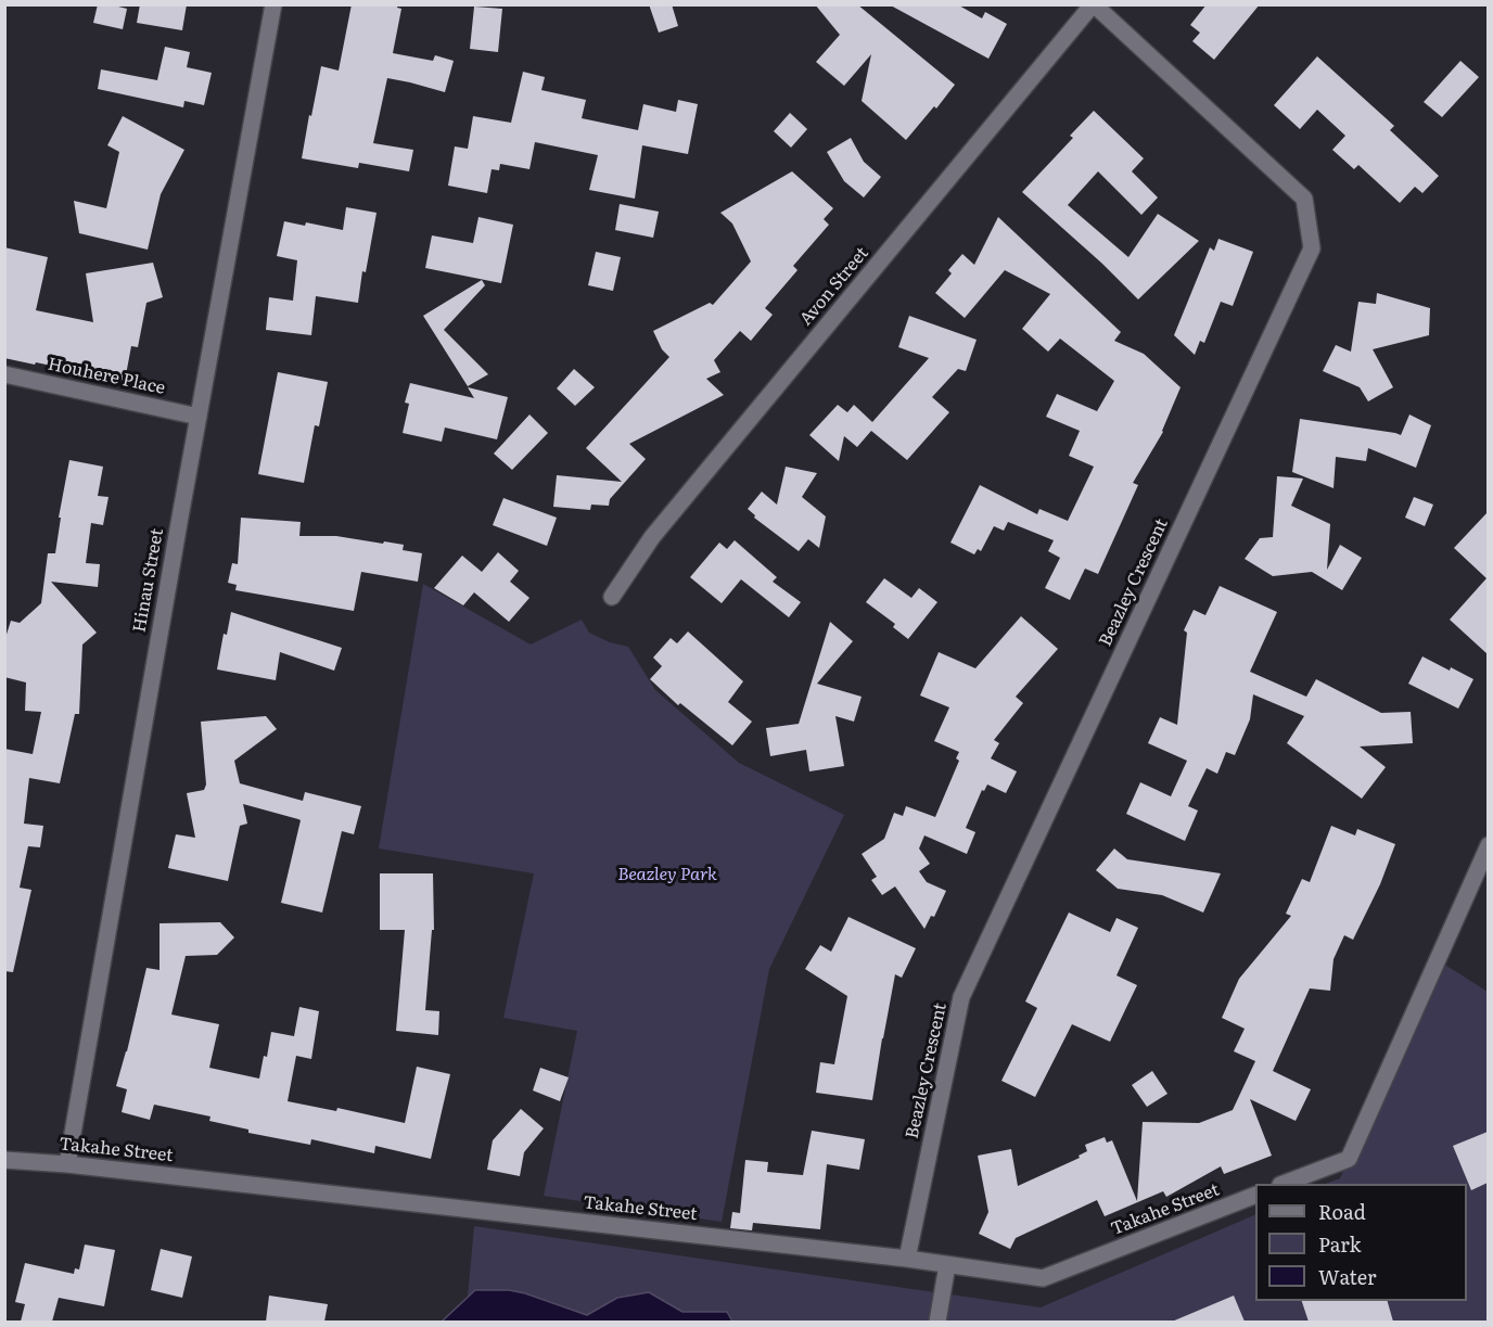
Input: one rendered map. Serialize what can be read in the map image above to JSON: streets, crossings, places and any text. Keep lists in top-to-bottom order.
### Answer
{
  "streets": {
    "street": [
      "Avon Street",
      "Houhere Place",
      "Hinau Street",
      "Beazley Crescent",
      "Takahe Street"
    ]
  },
  "crossings": [
    ["Avon Street", "Beazley Crescent"],
    ["Houhere Place", "Hinau Street"],
    ["Hinau Street", "Takahe Street"],
    ["Beazley Crescent", "Takahe Street"]
  ],
  "parks": ["Beazley Park"],
  "legend": ["Road", "Park", "Water"]
}
